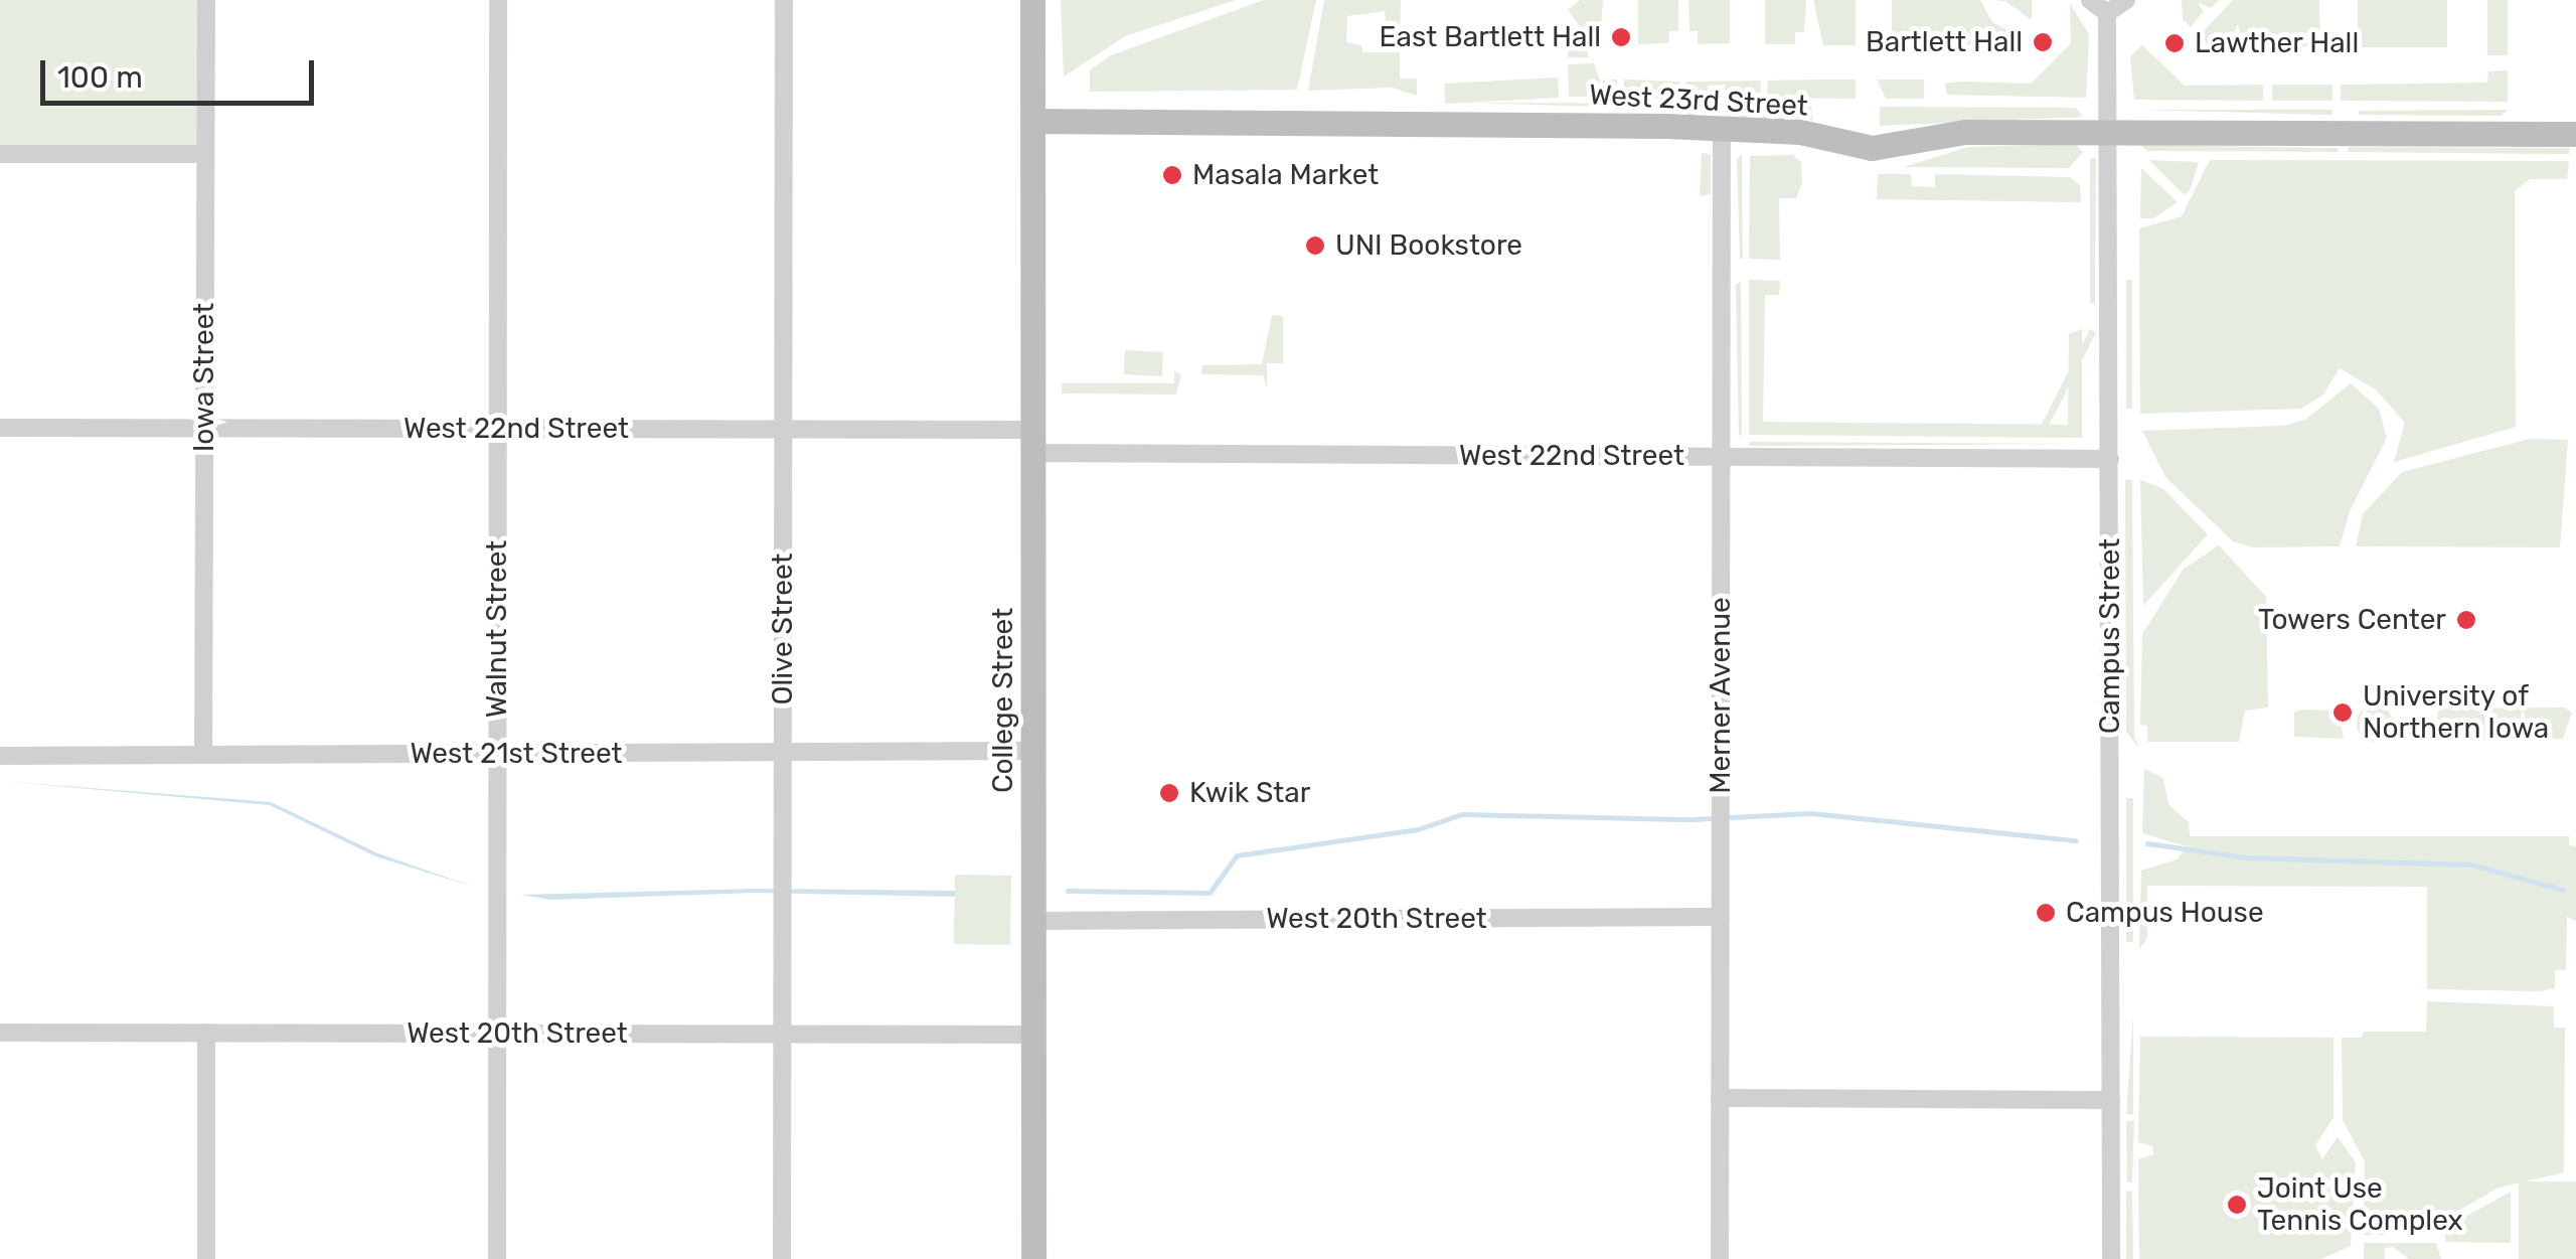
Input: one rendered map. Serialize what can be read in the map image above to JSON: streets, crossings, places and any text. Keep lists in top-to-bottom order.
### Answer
{
  "streets": {
    "street": [
      "West 23rd Street",
      "Iowa Street",
      "West 22nd Street",
      "Walnut Street",
      "Olive Street",
      "Campus Street",
      "Merner Avenue",
      "College Street",
      "West 21st Street",
      "West 20th Street"
    ]
  },
  "crossings": [
    ["West 23rd Street", "Campus Street"],
    ["West 23rd Street", "Merner Avenue"],
    ["West 23rd Street", "College Street"],
    ["Iowa Street", "West 22nd Street"],
    ["Iowa Street", "West 21st Street"],
    ["West 22nd Street", "Walnut Street"],
    ["West 22nd Street", "Olive Street"],
    ["West 22nd Street", "Campus Street"],
    ["West 22nd Street", "Merner Avenue"],
    ["West 22nd Street", "College Street"],
    ["Walnut Street", "West 21st Street"],
    ["Walnut Street", "West 20th Street"],
    ["Olive Street", "West 21st Street"],
    ["Olive Street", "West 20th Street"],
    ["Merner Avenue", "West 20th Street"],
    ["College Street", "West 21st Street"],
    ["College Street", "West 20th Street"]
  ],
  "places": [
    "East Bartlett Hall",
    "Bartlett Hall",
    "Lawther Hall",
    "Masala Market",
    "UNI Bookstore",
    "Towers Center",
    "University of Northern Iowa",
    "Kwik Star",
    "Campus House",
    "Joint Use Tennis Complex"
  ],
  "scale_bar": "100 m"
}
